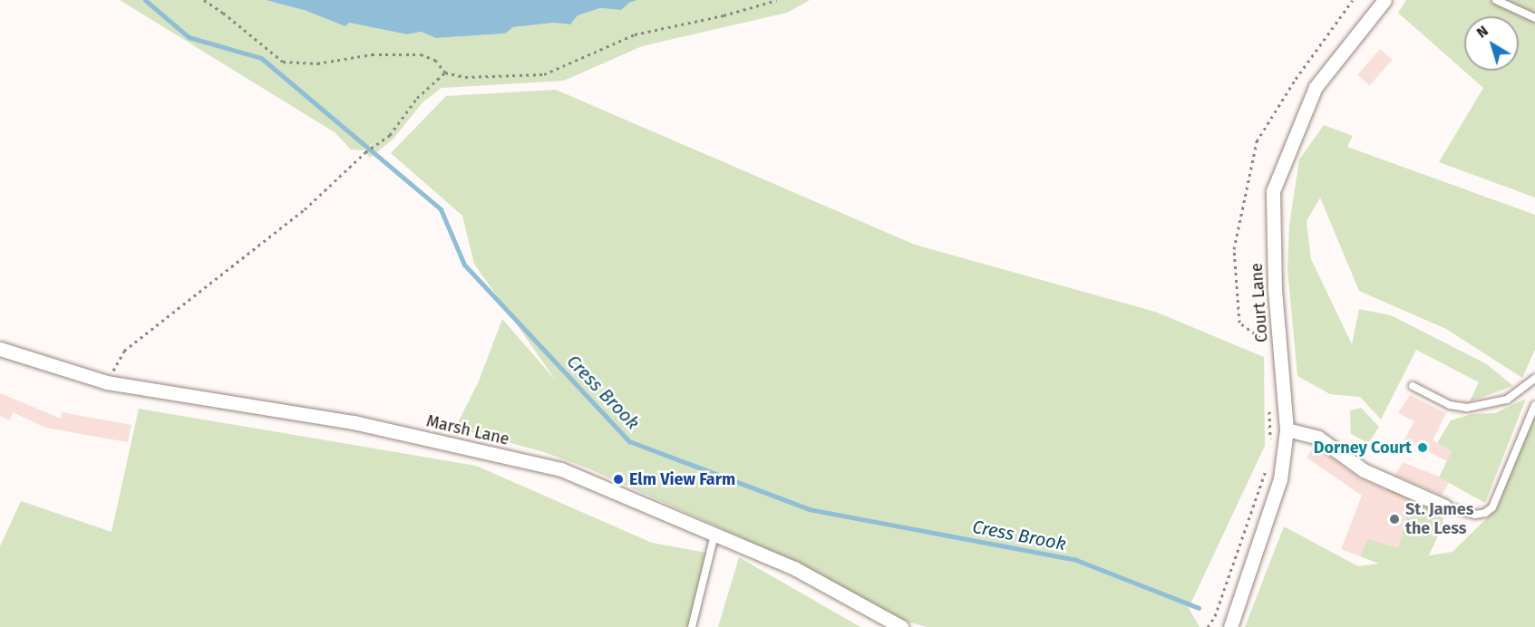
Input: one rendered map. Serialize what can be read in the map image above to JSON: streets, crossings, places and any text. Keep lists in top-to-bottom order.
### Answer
{
  "streets": {
    "street": ["Court Lane", "Marsh Lane"]
  },
  "water": ["Cress Brook"],
  "places": ["Dorney Court", "Elm View Farm", "St. James the Less"],
  "north": "top left"
}
